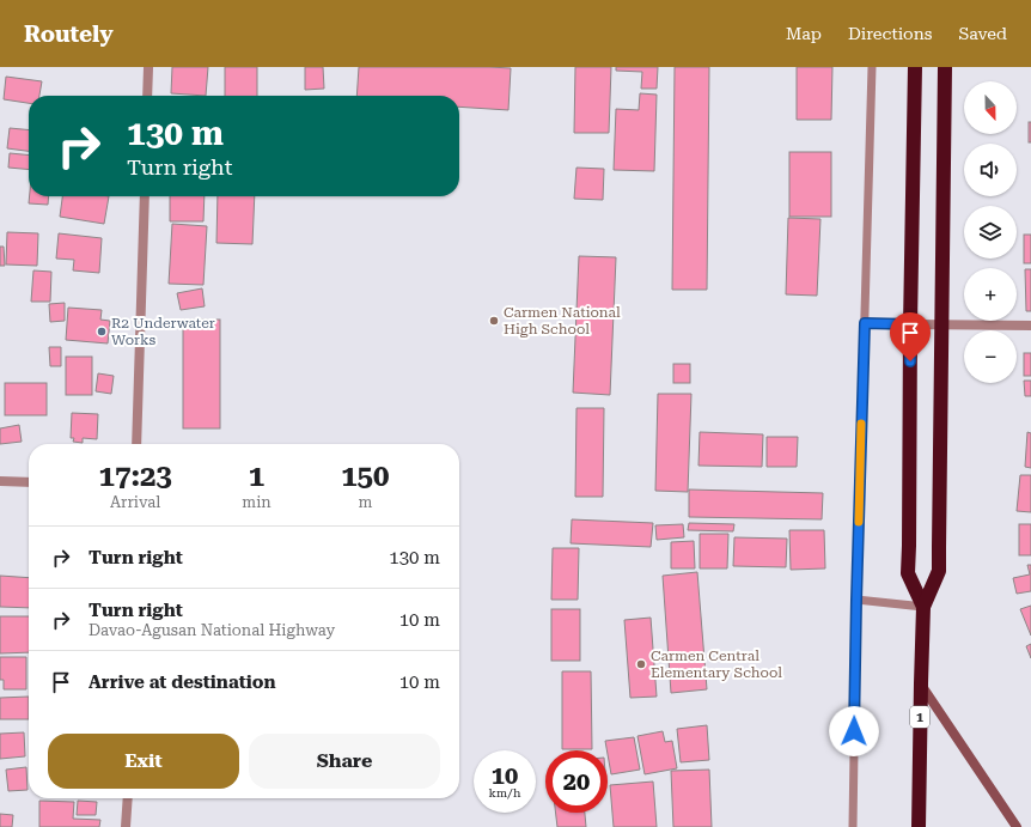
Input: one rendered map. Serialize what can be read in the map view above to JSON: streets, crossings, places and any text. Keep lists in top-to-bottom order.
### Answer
{
  "streets": {
    "highway": ["1"]
  },
  "places": ["Carmen National High School", "R2 Underwater Works", "Carmen Central Elementary School"],
  "north": "bottom",
  "page": {
    "header": "Routely",
    "nav": ["Map", "Directions", "Saved"],
    "map_buttons": ["+", "−"],
    "turn": ["130 m", "Turn right"],
    "eta": [
      "17:23",
      "Arrival",
      "1",
      "min",
      "150",
      "m"
    ],
    "list": [
      {
        "name": "Turn right",
        "value": "130 m"
      },
      {
        "name": "Turn right",
        "note": "Davao-Agusan National Highway",
        "value": "10 m"
      },
      {
        "name": "Arrive at destination",
        "value": "10 m"
      }
    ],
    "buttons": ["Exit", "Share"],
    "speed": "10 km/h",
    "limit": "20"
  }
}
